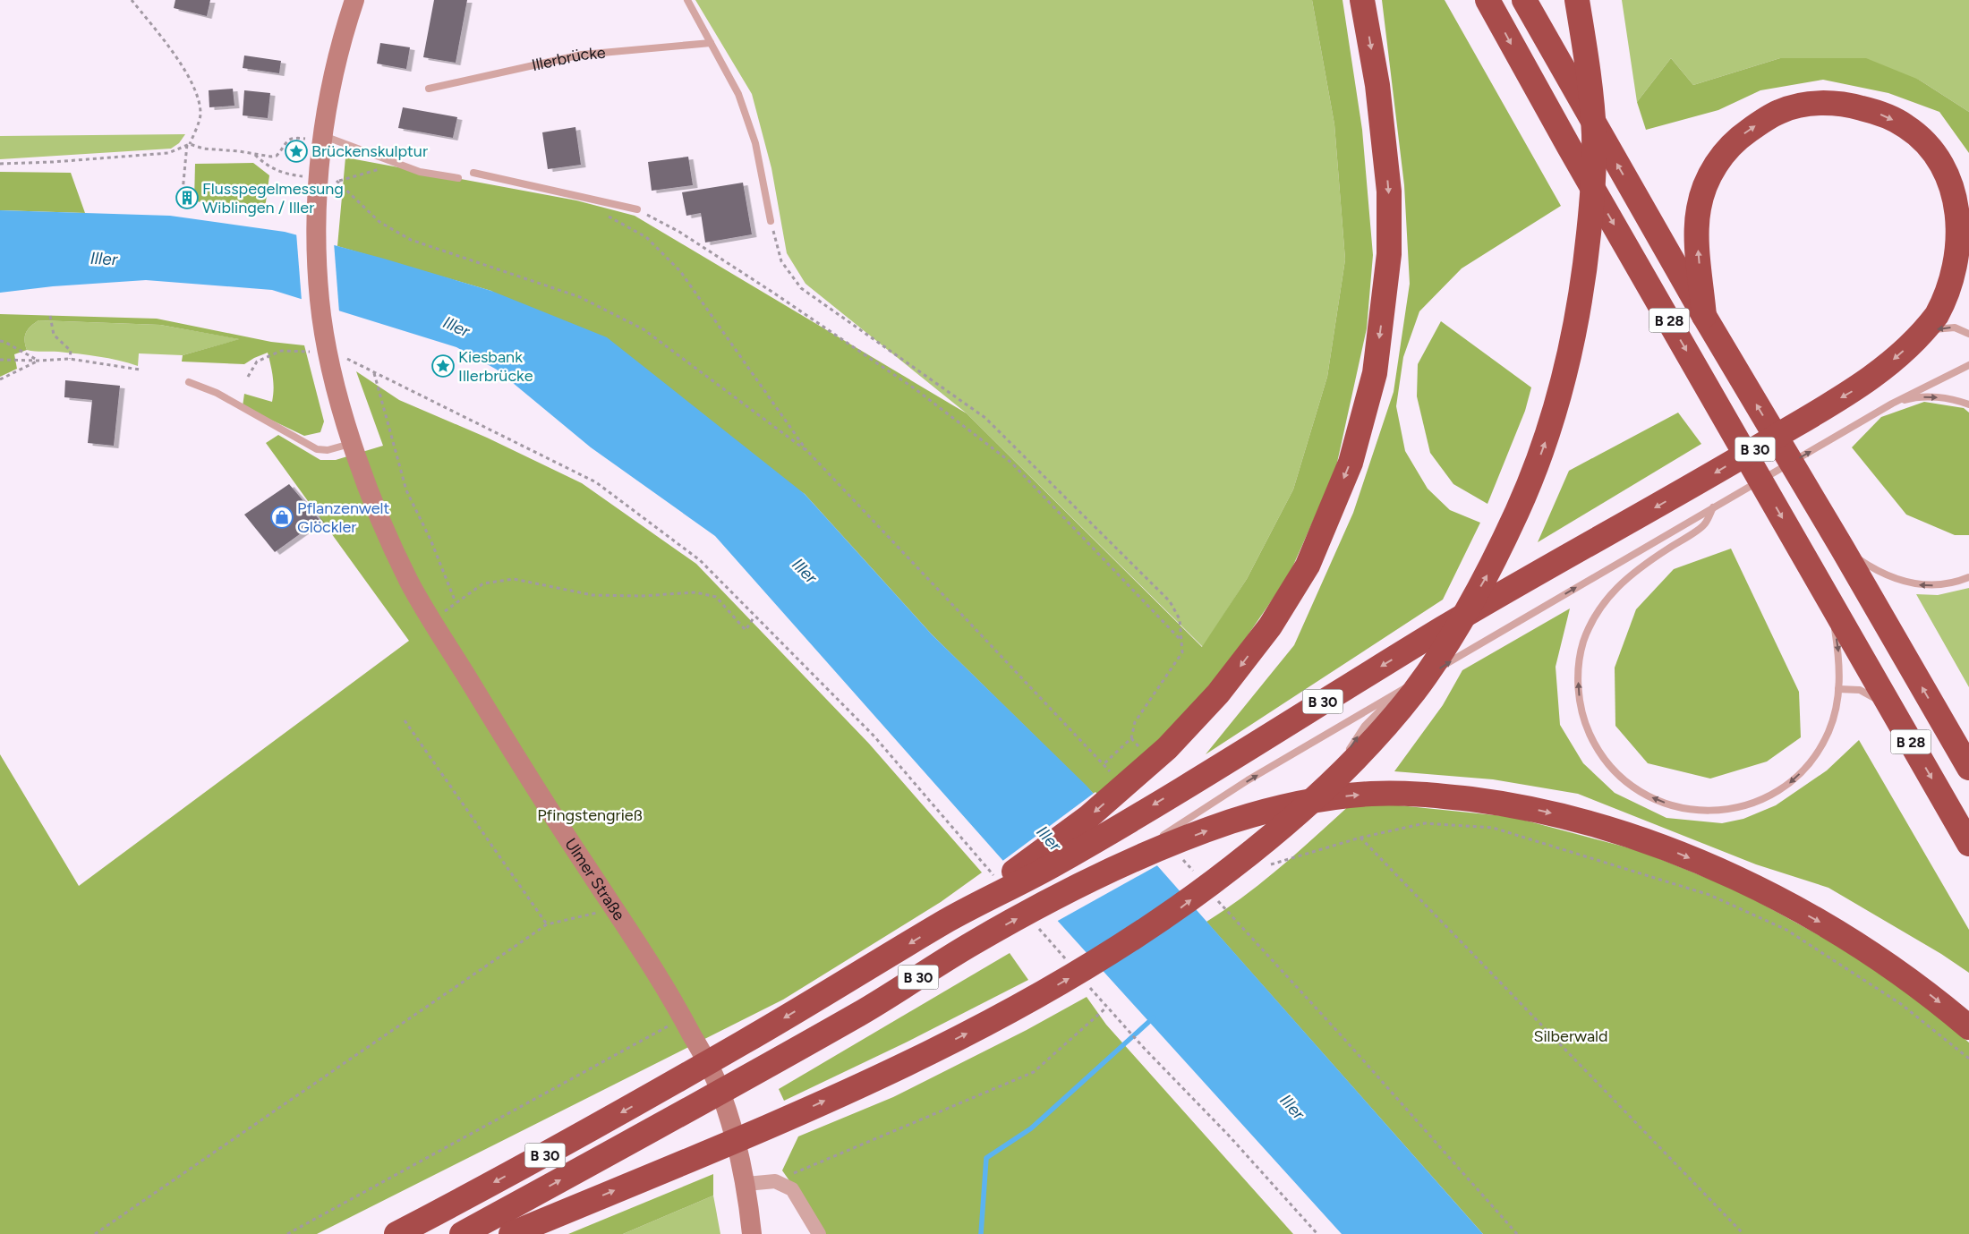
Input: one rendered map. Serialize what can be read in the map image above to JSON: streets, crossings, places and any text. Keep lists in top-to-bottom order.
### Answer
{
  "streets": {
    "highway": ["B 28", "B 30"],
    "main road": ["Ulmer Straße"],
    "lane": ["Illerbrücke"]
  },
  "water": ["Iller"],
  "parks": ["Pfingstengrieß", "Silberwald"],
  "places": {
    "place": ["Brückenskulptur", "Kiesbank Illerbrücke"],
    "building": ["Flusspegelmessung Wiblingen / Iller"],
    "shop": ["Pflanzenwelt Glöckler"]
  }
}
